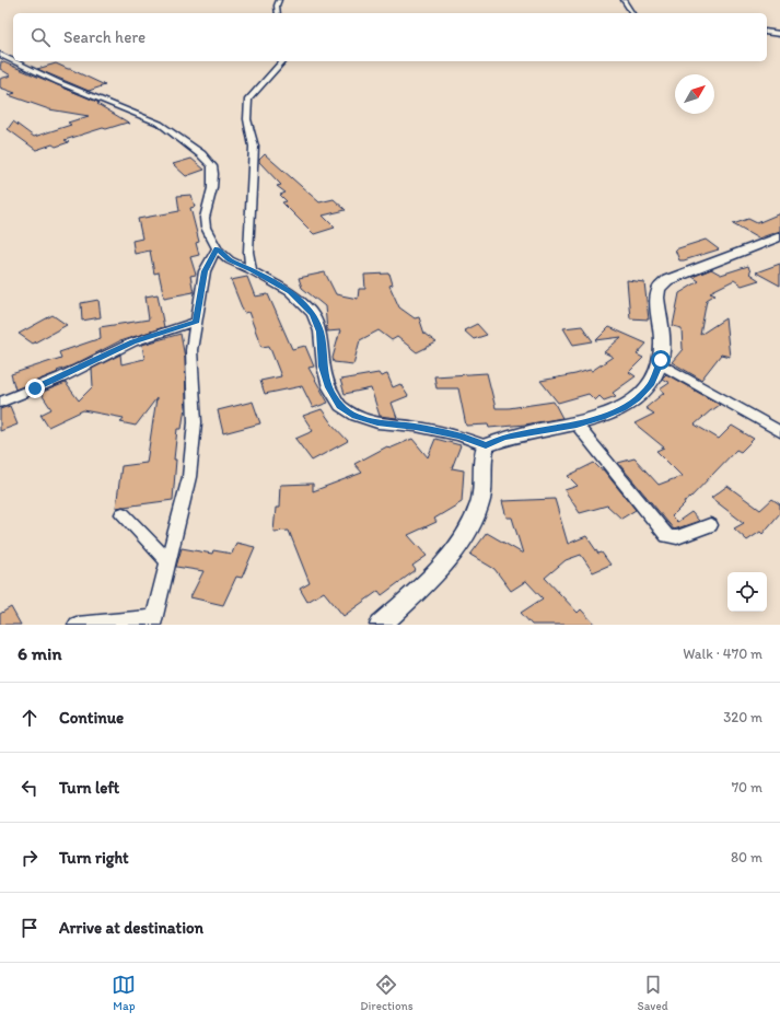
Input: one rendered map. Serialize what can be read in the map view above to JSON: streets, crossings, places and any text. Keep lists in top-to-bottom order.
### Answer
{
  "north": "top right",
  "page": {
    "search": "Search here",
    "heading": ["6 min", "Walk · 470 m"],
    "list": [
      ["Continue", "320 m"],
      ["Turn left", "70 m"],
      ["Turn right", "80 m"],
      "Arrive at destination"
    ],
    "nav": ["Map", "Directions", "Saved"]
  }
}
